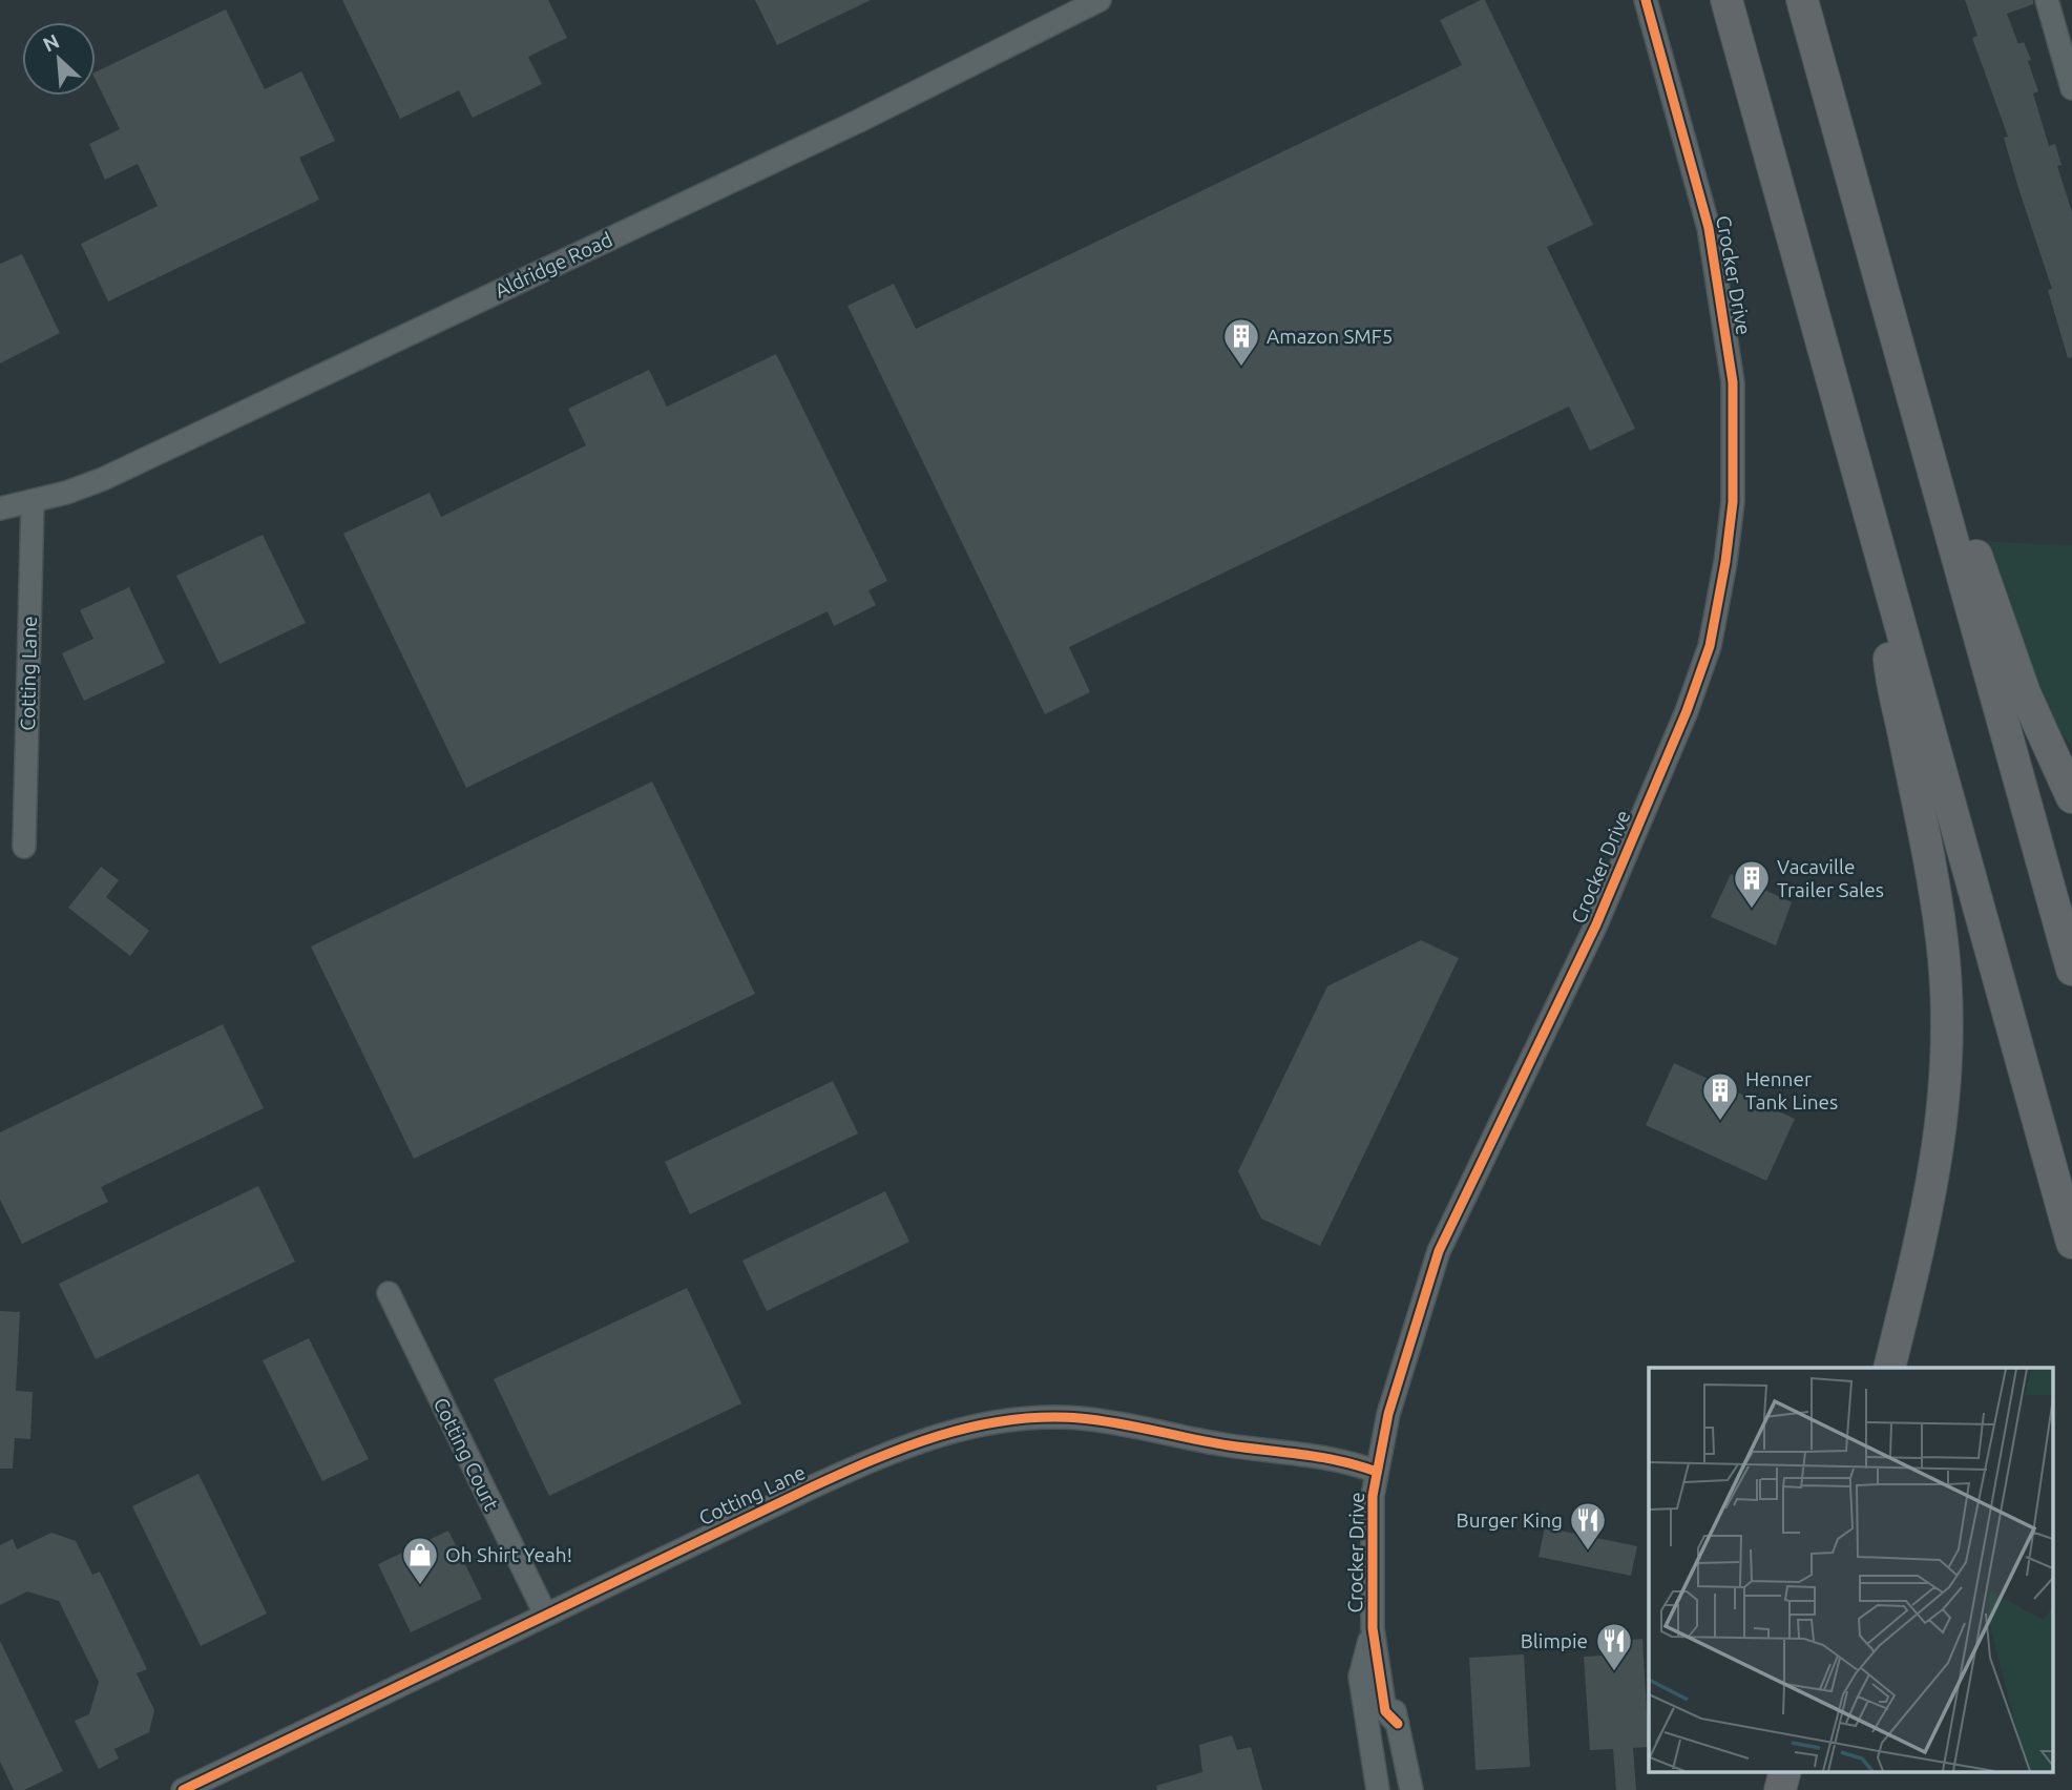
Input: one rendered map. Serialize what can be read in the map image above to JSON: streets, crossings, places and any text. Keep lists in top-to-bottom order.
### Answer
{
  "streets": {
    "street": [
      "Aldridge Road",
      "Crocker Drive",
      "Cotting Lane",
      "Cotting Court"
    ]
  },
  "crossings": [
    ["Aldridge Road", "Cotting Lane"],
    ["Crocker Drive", "Cotting Lane"],
    ["Cotting Lane", "Cotting Court"]
  ],
  "places": {
    "building": ["Amazon SMF5", "Vacaville Trailer Sales", "Henner Tank Lines"],
    "restaurant": ["Burger King", "Blimpie"],
    "shop": ["Oh Shirt Yeah!"]
  },
  "north": "top left"
}
